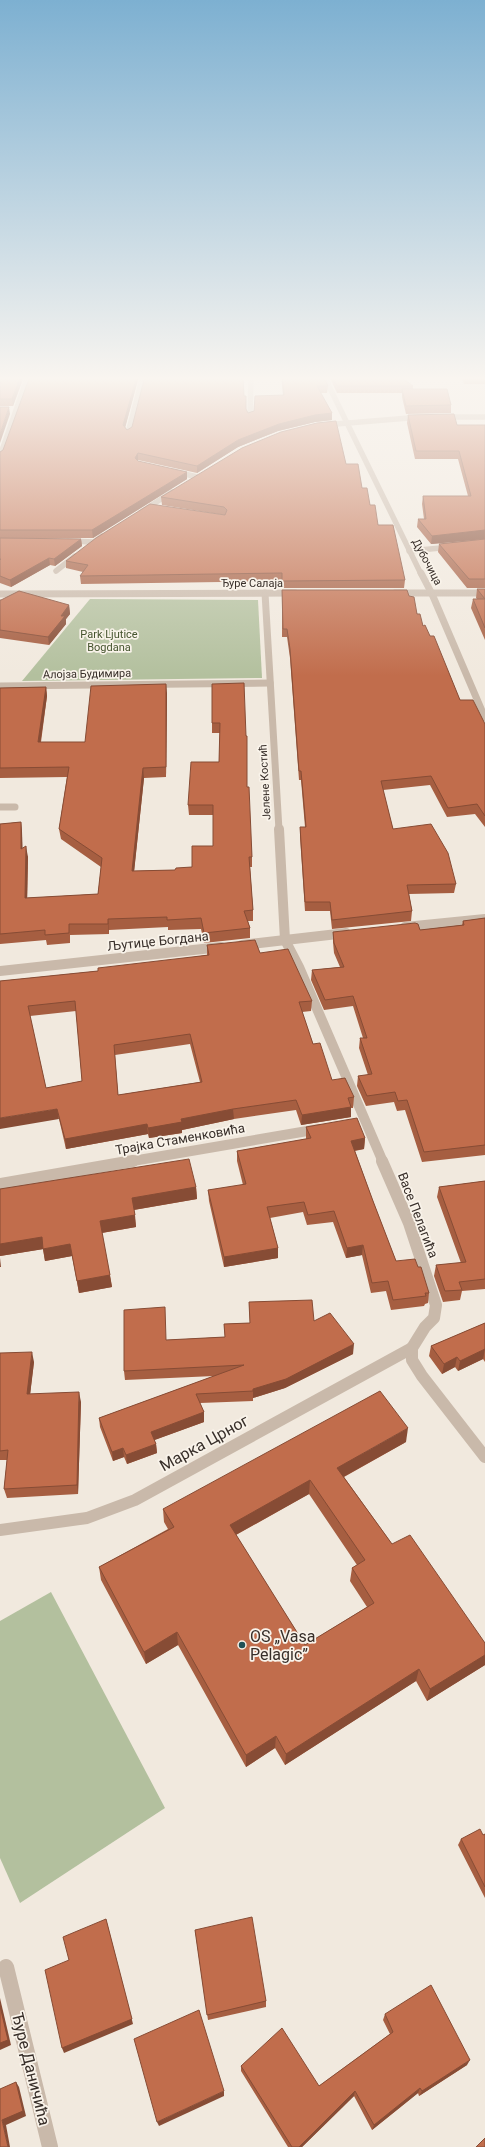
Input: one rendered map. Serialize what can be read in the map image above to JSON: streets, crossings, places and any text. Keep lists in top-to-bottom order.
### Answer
{
  "streets": {
    "street": [
      "Дубочица",
      "Ђуре Салаја",
      "Алојза Будимира",
      "Јелене Костић",
      "Љутице Богдана",
      "Трајка Стаменковића",
      "Васе Пелагића",
      "Марка Црног",
      "Ђуре Даничића"
    ]
  },
  "crossings": [
    ["Ђуре Салаја", "Јелене Костић"],
    ["Алојза Будимира", "Јелене Костић"],
    ["Јелене Костић", "Љутице Богдана"],
    ["Јелене Костић", "Васе Пелагића"],
    ["Васе Пелагића", "Марка Црног"]
  ],
  "parks": ["Park Ljutice Bogdana"],
  "places": ["OS „Vasa Pelagic”"]
}
